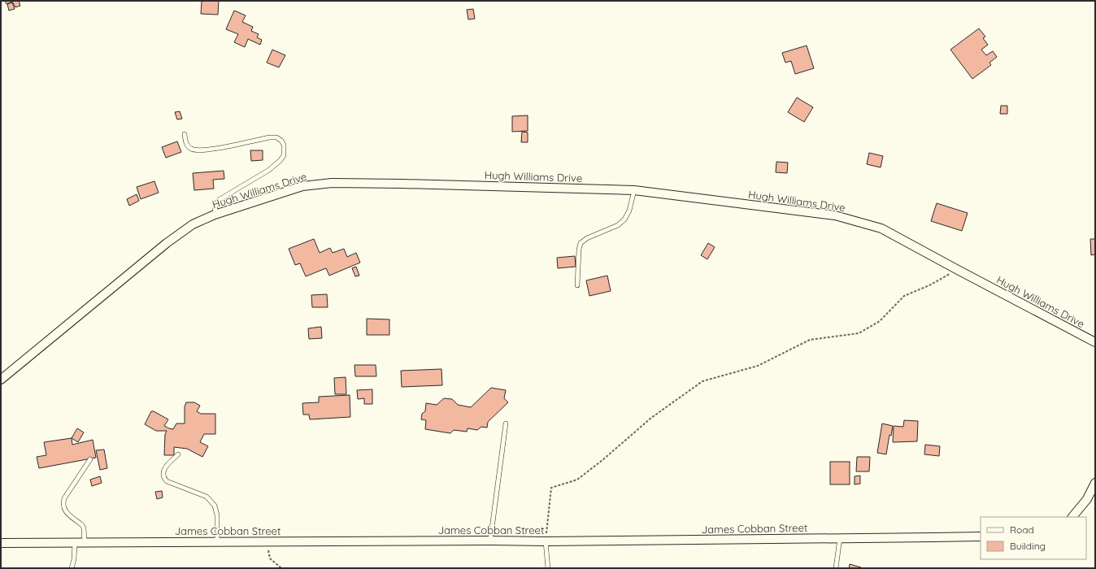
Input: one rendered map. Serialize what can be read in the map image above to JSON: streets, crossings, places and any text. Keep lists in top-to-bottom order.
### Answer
{
  "streets": {
    "street": ["Hugh Williams Drive", "James Cobban Street"]
  },
  "legend": ["Road", "Building"]
}
